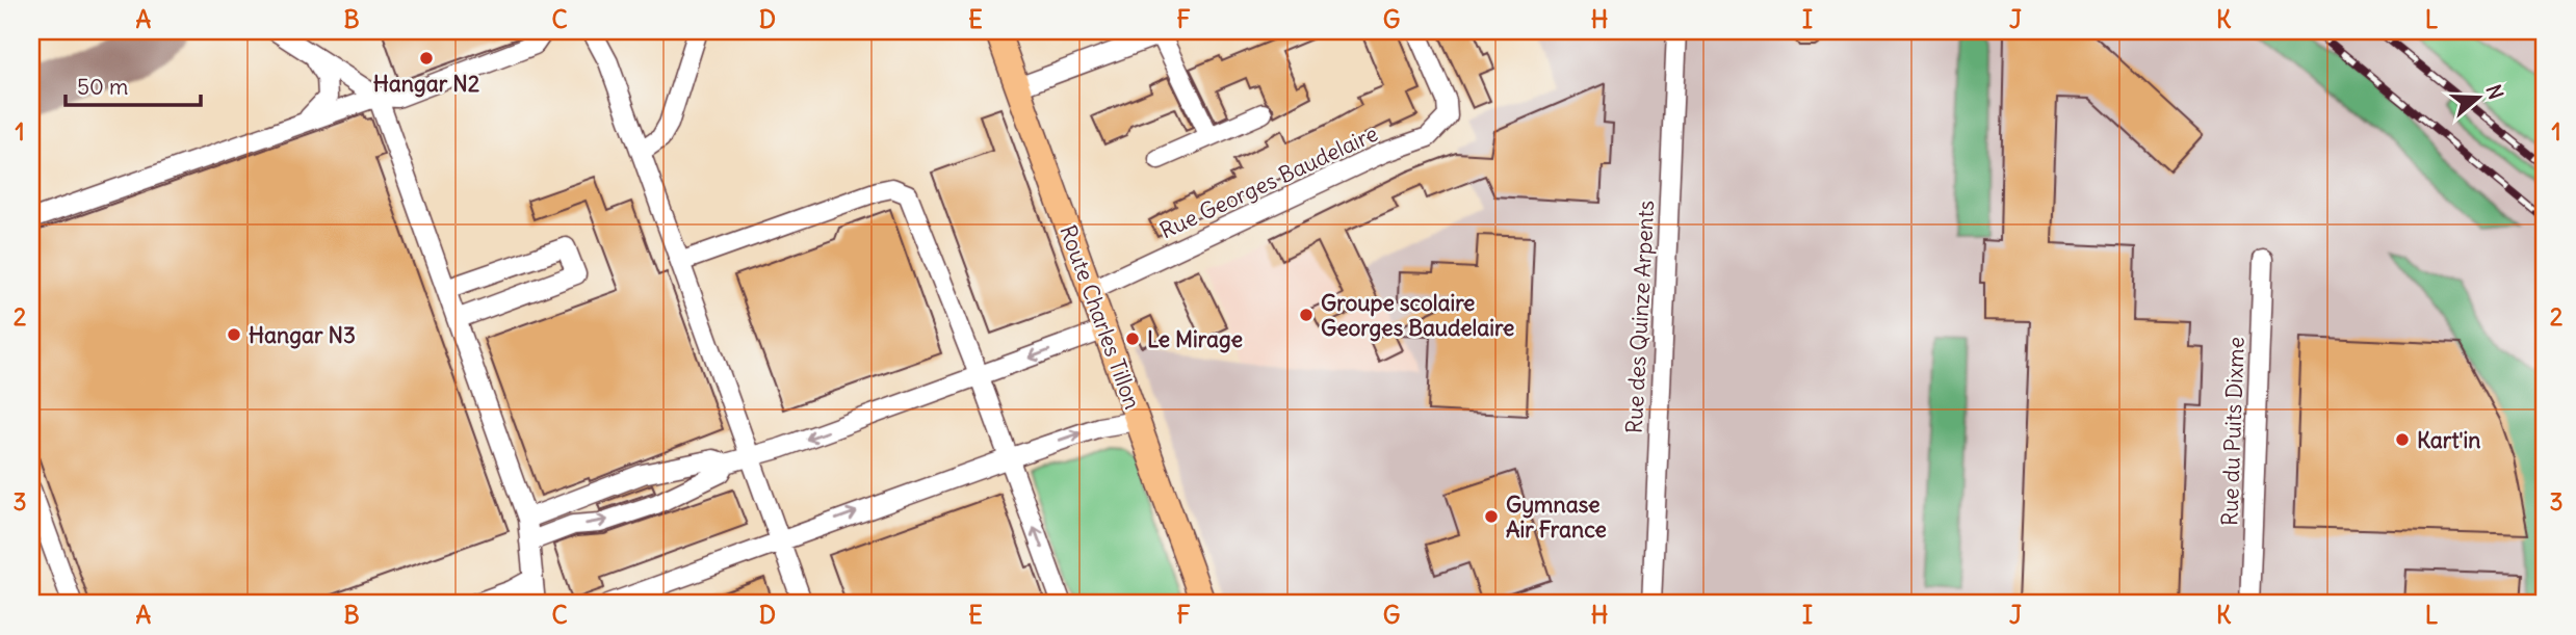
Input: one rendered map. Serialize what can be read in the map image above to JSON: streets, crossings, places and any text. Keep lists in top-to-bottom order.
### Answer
{
  "streets": {
    "main road": ["Route Charles Tillon"],
    "street": ["Rue Georges Baudelaire", "Rue des Quinze Arpents", "Rue du Puits Dixme"]
  },
  "crossings": [
    ["Rue Georges Baudelaire", "Route Charles Tillon"]
  ],
  "places": [
    "Hangar N2",
    "Groupe scolaire Georges Baudelaire",
    "Hangar N3",
    "Le Mirage",
    "Kart'in",
    "Gymnase Air France"
  ],
  "scale_bar": "50 m",
  "north": "right",
  "grid": {
    "columns": [
      "A",
      "B",
      "C",
      "D",
      "E",
      "F",
      "G",
      "H",
      "I",
      "J",
      "K",
      "L"
    ],
    "rows": ["1", "2", "3"]
  }
}
